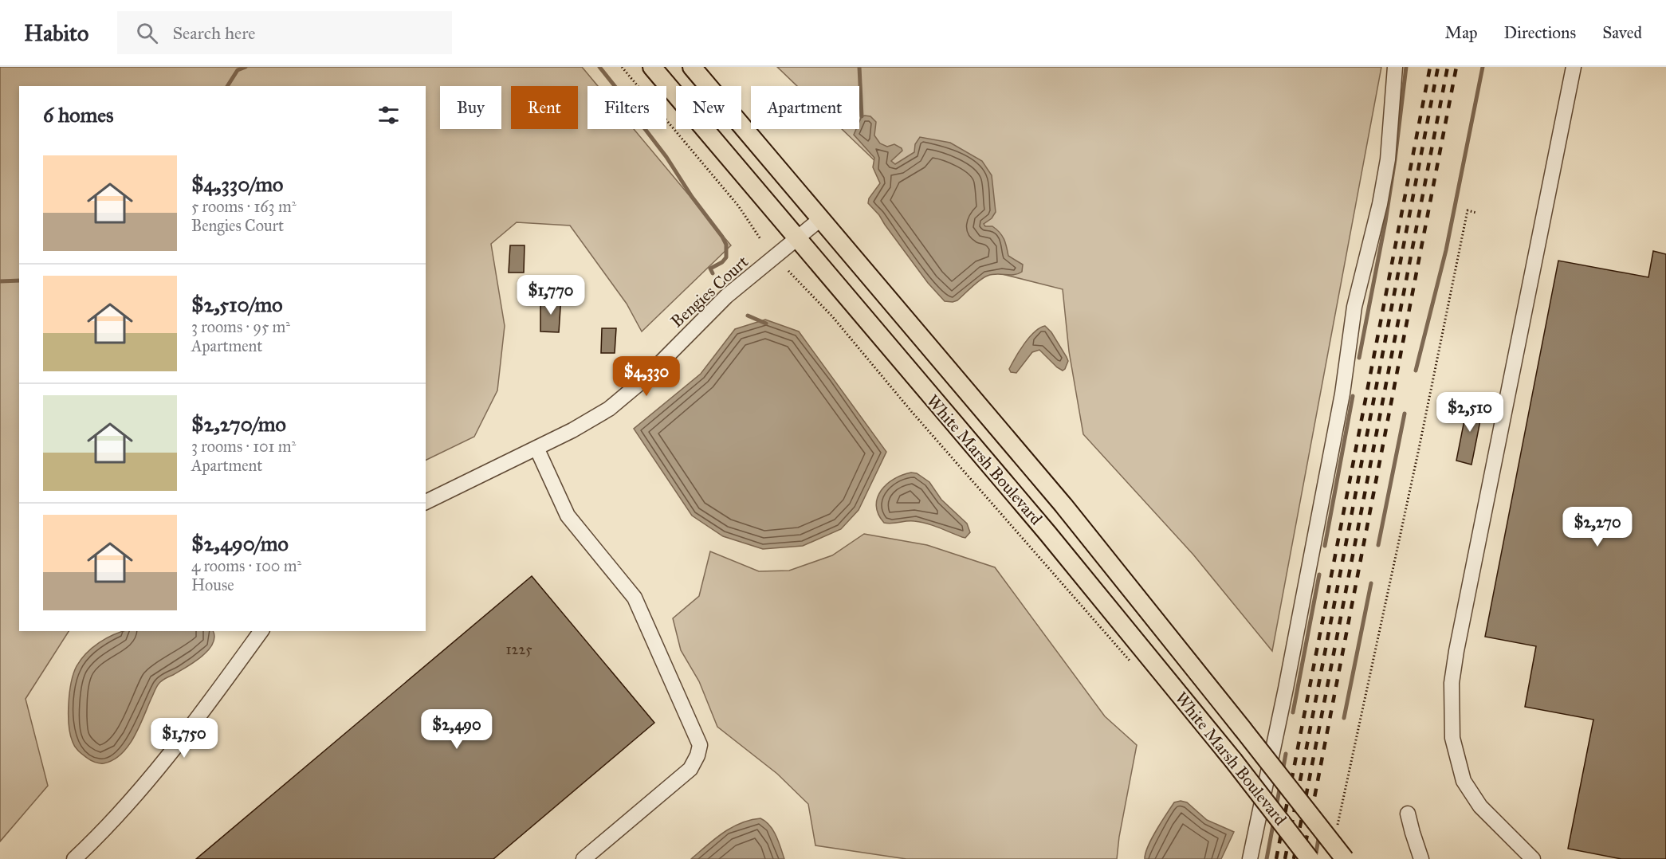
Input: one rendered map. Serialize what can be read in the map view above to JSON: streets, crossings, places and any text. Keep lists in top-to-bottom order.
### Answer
{
  "streets": {
    "main road": ["White Marsh Boulevard"],
    "street": ["Bengies Court"]
  },
  "crossings": [
    ["Bengies Court", "White Marsh Boulevard"]
  ],
  "house_numbers": ["1225"],
  "page": {
    "header": "Habito",
    "search": "Search here",
    "nav": ["Map", "Directions", "Saved"],
    "chip": [
      "Buy",
      "Rent",
      "Filters",
      "New",
      "Apartment"
    ],
    "heading": "6 homes",
    "list": [
      {
        "name": "$4,330/mo",
        "note": "5 rooms · 163 m² · Bengies Court"
      },
      {
        "name": "$2,510/mo",
        "note": "3 rooms · 95 m² · Apartment"
      },
      {
        "name": "$2,270/mo",
        "note": "3 rooms · 101 m² · Apartment"
      },
      {
        "name": "$2,490/mo",
        "note": "4 rooms · 100 m² · House"
      }
    ],
    "price": [
      "$1,770",
      "$4,330",
      "$2,510",
      "$2,270",
      "$2,490",
      "$1,750"
    ]
  }
}
